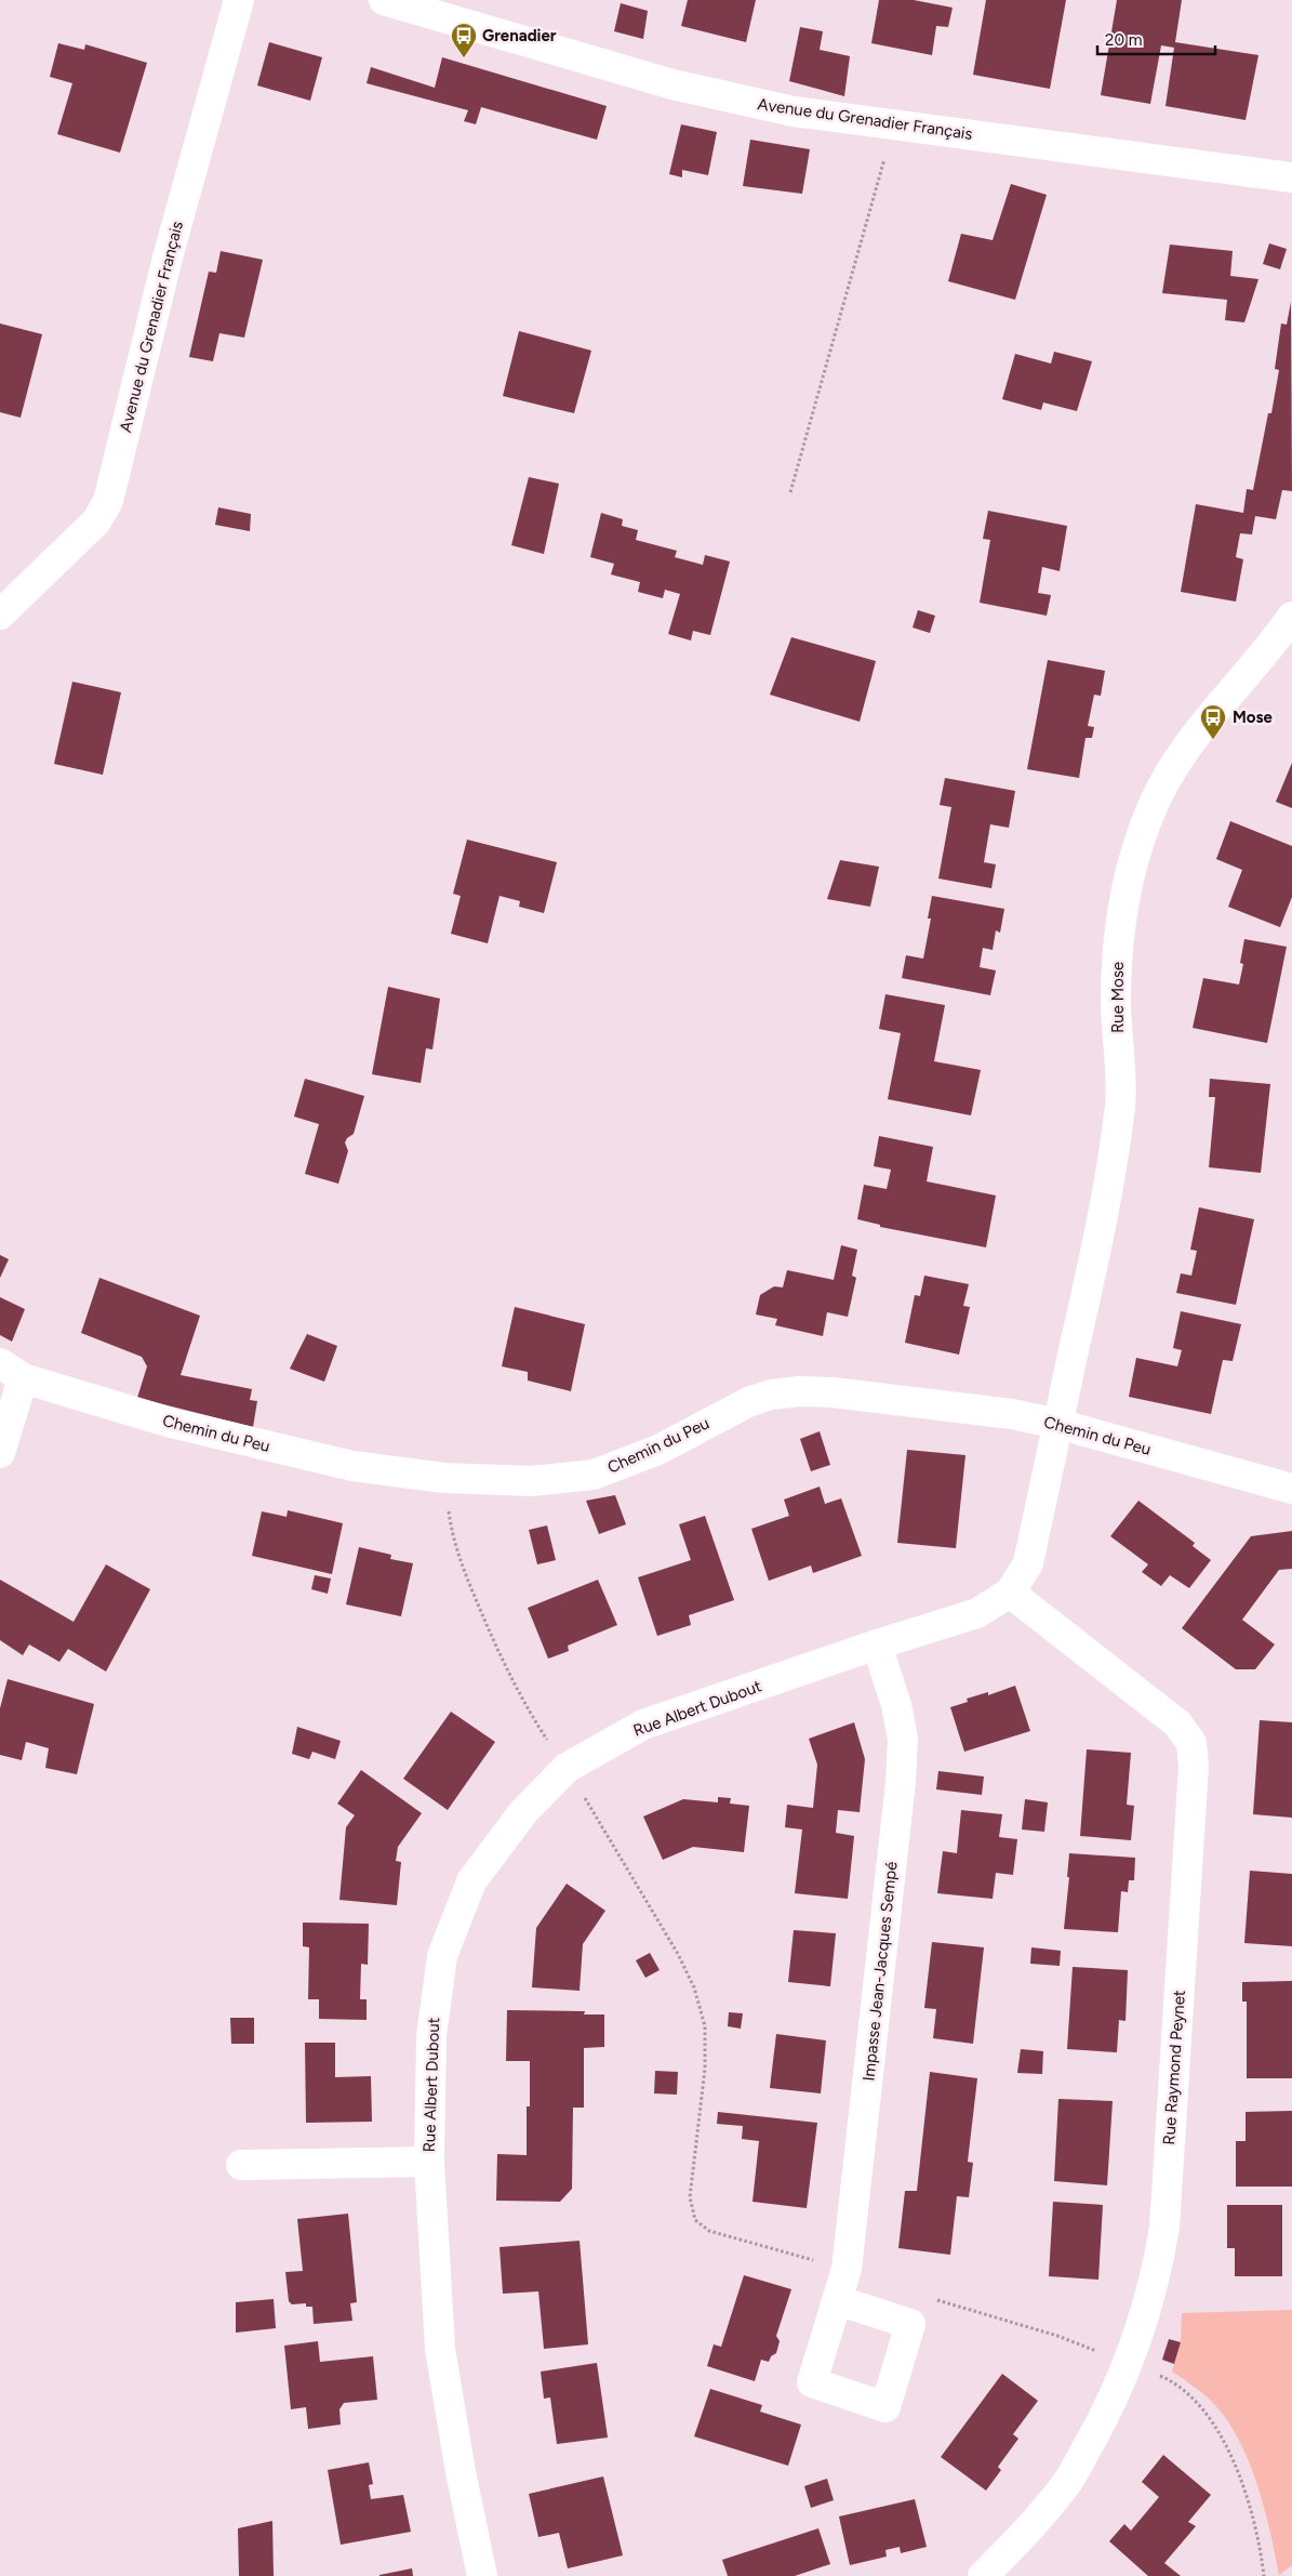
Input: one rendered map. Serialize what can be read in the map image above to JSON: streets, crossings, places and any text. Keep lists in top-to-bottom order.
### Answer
{
  "streets": {
    "street": [
      "Avenue du Grenadier Français",
      "Rue Mose",
      "Chemin du Peu",
      "Rue Albert Dubout",
      "Impasse Jean-Jacques Sempé",
      "Rue Raymond Peynet"
    ]
  },
  "crossings": [
    ["Rue Mose", "Chemin du Peu"],
    ["Rue Mose", "Rue Albert Dubout"],
    ["Chemin du Peu", "Rue Albert Dubout"],
    ["Rue Albert Dubout", "Impasse Jean-Jacques Sempé"],
    ["Rue Albert Dubout", "Rue Raymond Peynet"]
  ],
  "places": {
    "bus stop": ["Grenadier", "Mose"]
  },
  "scale_bar": "20 m"
}
